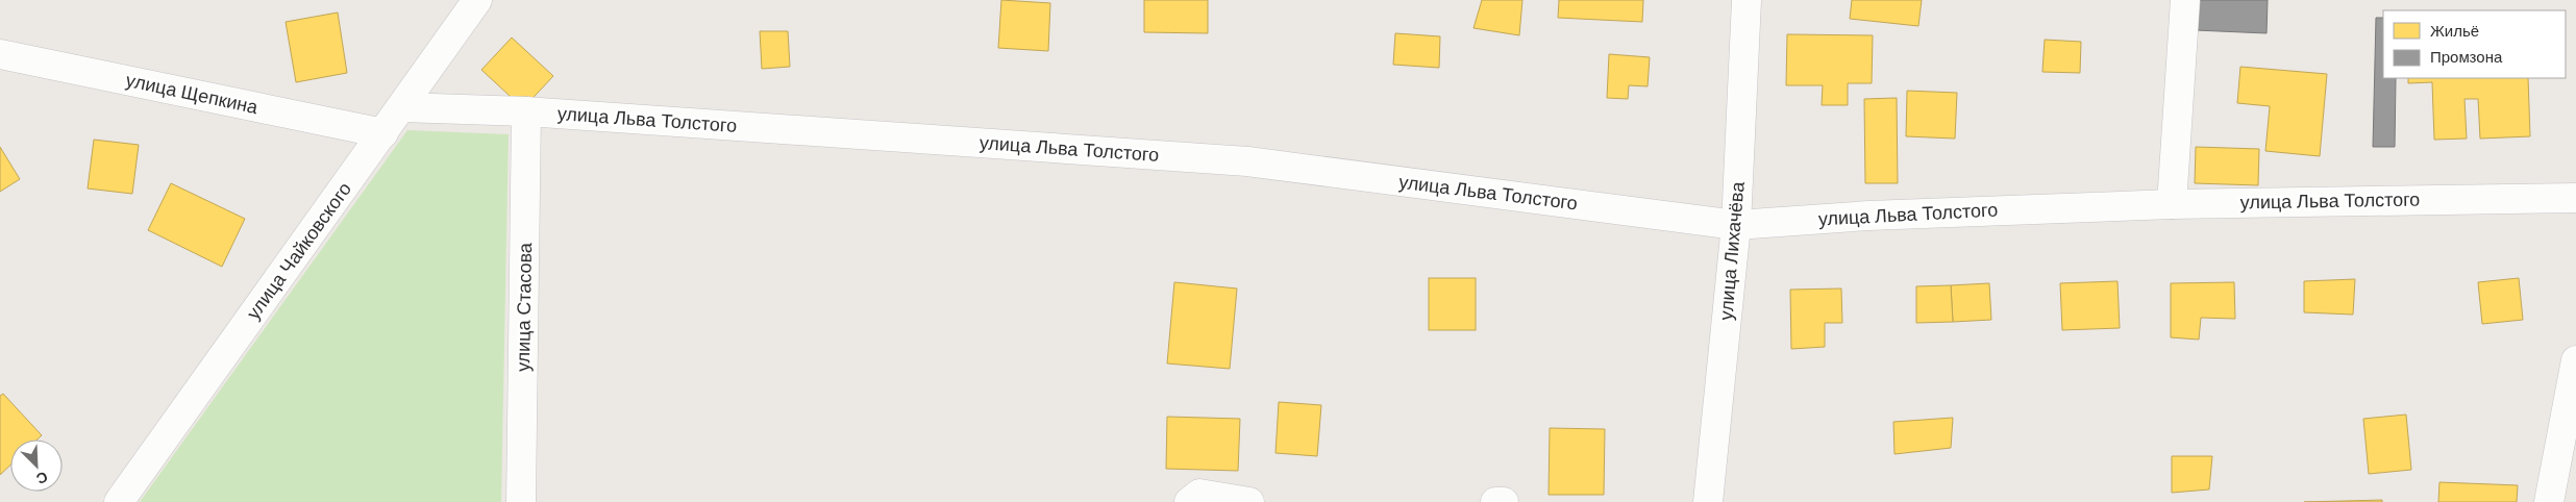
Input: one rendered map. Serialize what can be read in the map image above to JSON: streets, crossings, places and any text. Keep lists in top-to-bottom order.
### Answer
{
  "streets": {
    "street": [
      "улица Щепкина",
      "улица Льва Толстого",
      "улица Чайковского",
      "улица Лихачёва",
      "улица Стасова"
    ]
  },
  "crossings": [
    ["улица Щепкина", "улица Чайковского"],
    ["улица Льва Толстого", "улица Чайковского"],
    ["улица Льва Толстого", "улица Лихачёва"],
    ["улица Льва Толстого", "улица Стасова"]
  ],
  "legend": ["Жильё", "Промзона"],
  "north": "bottom right"
}
